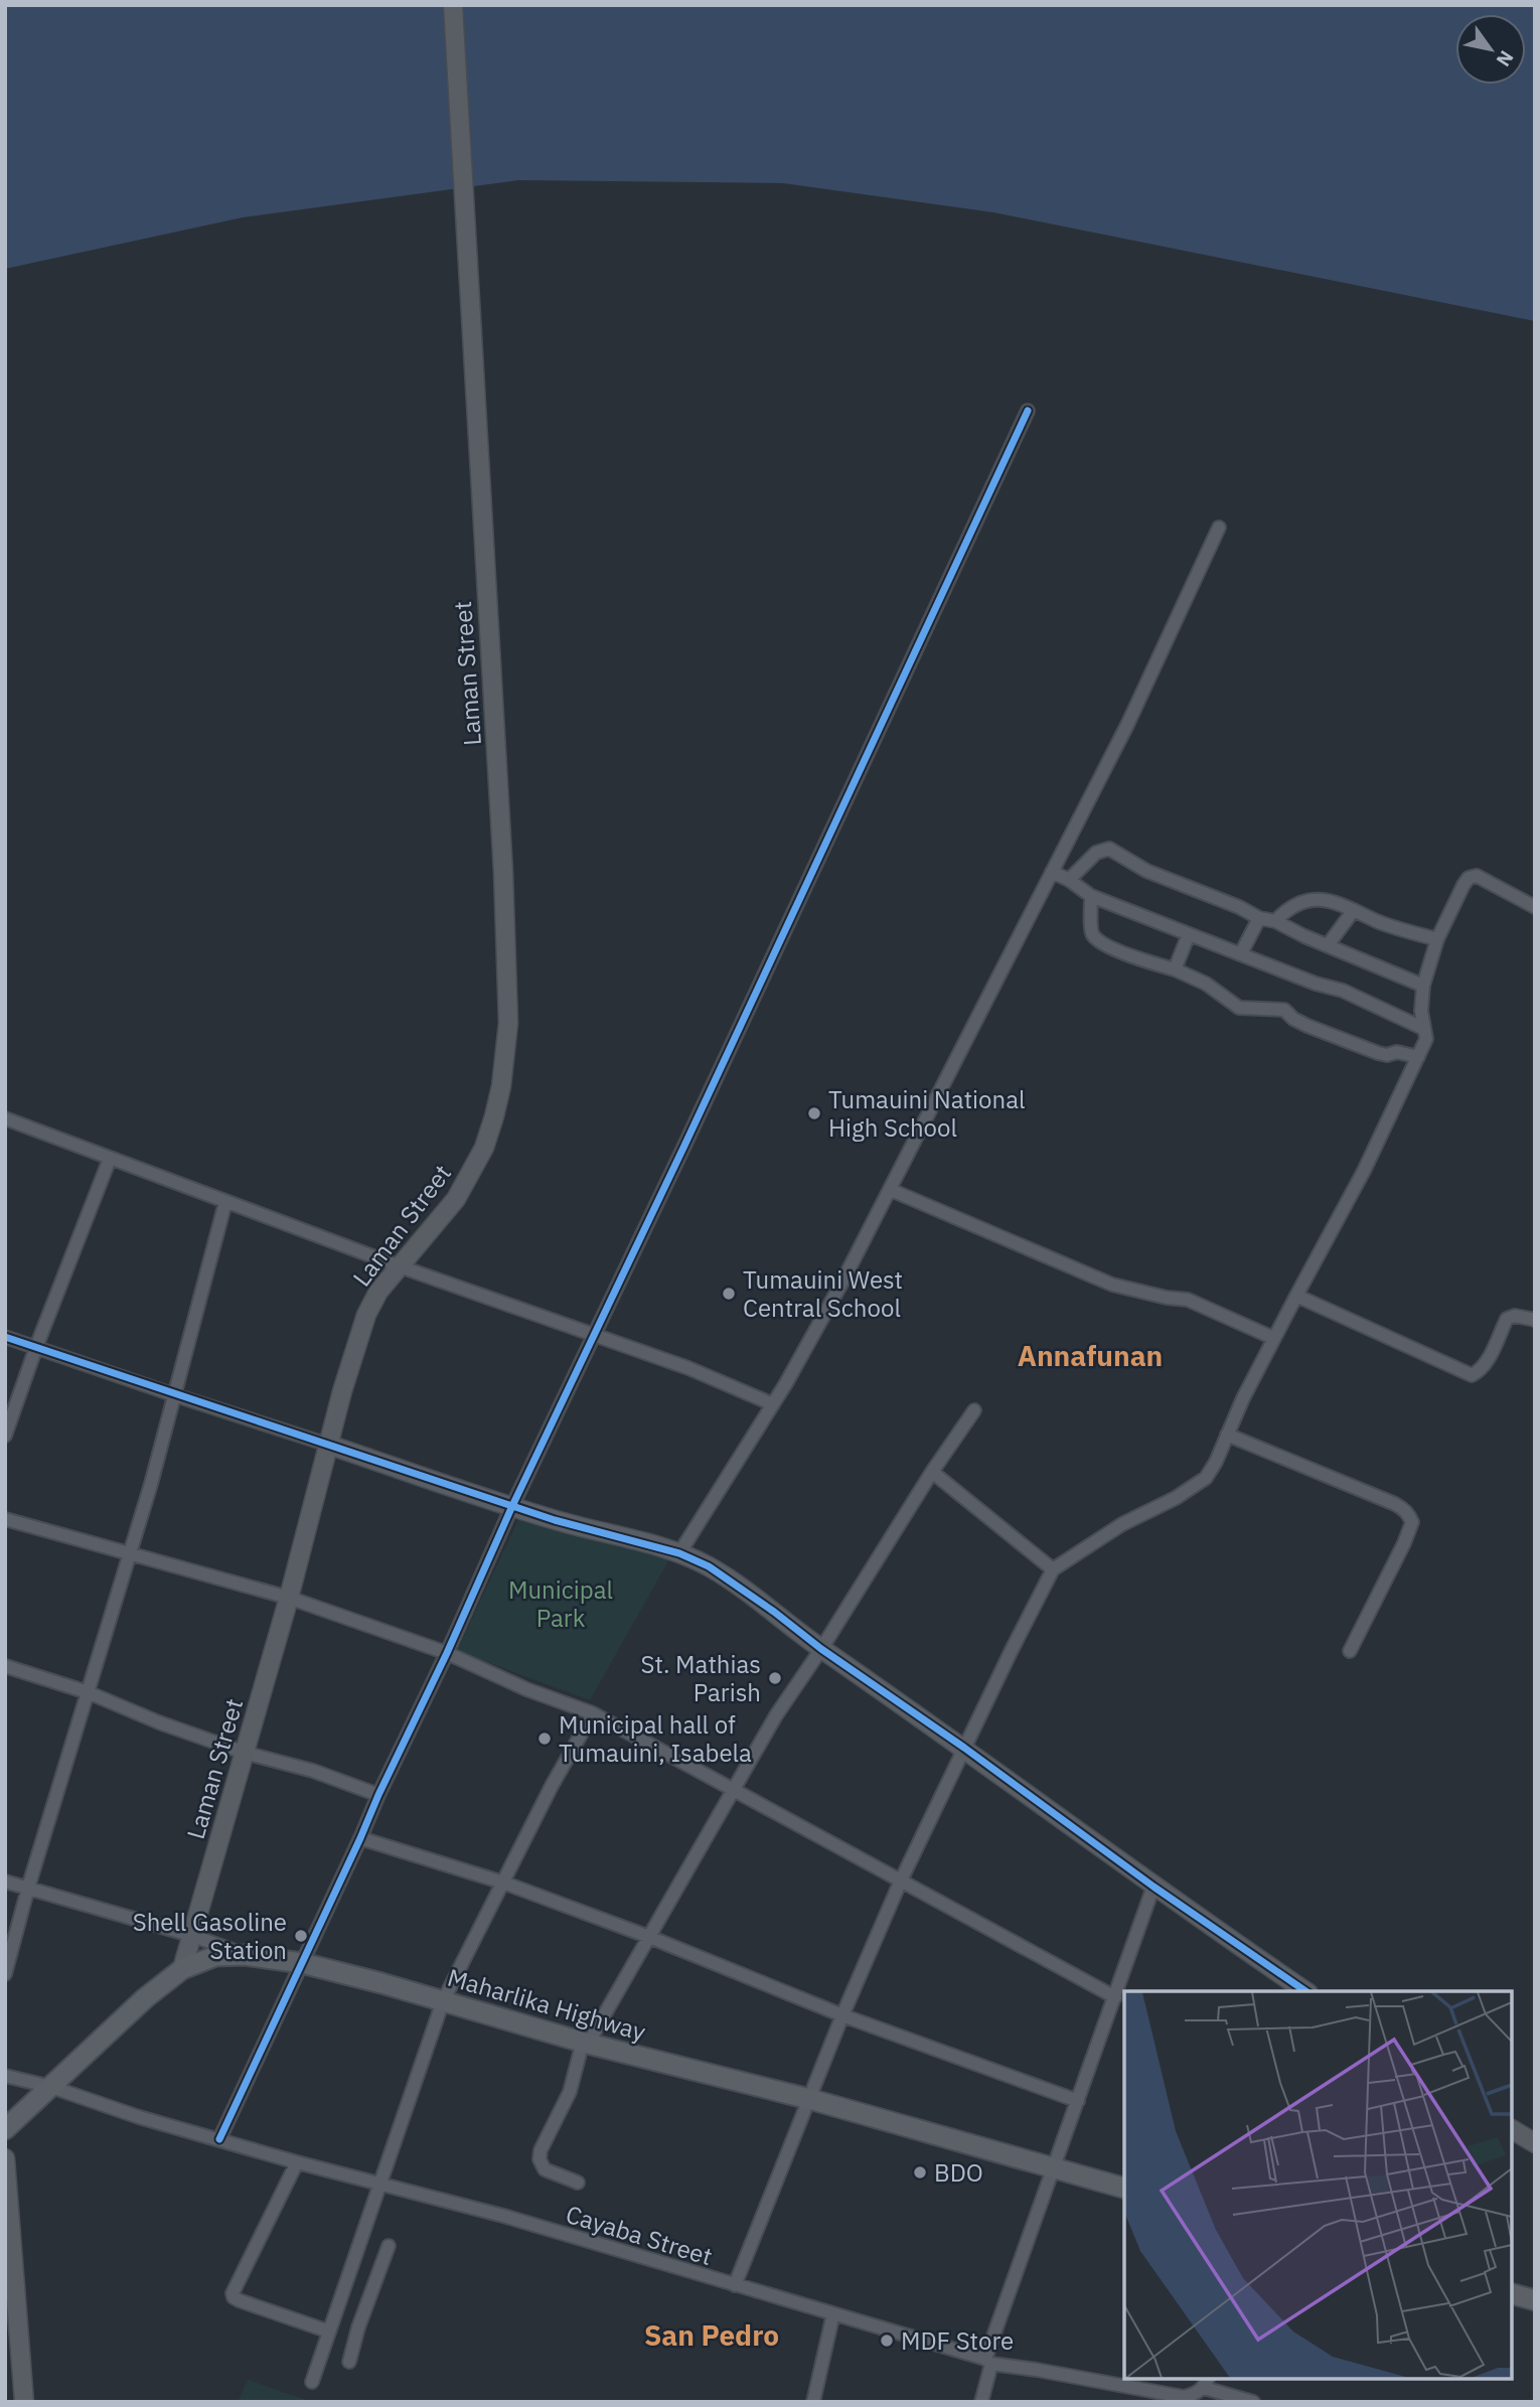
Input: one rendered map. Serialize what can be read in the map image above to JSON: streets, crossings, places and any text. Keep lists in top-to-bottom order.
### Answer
{
  "streets": {
    "main road": ["Laman Street", "Maharlika Highway"],
    "street": ["Cayaba Street"]
  },
  "crossings": [
    ["Laman Street", "Maharlika Highway"],
    ["Maharlika Highway", "Cayaba Street"]
  ],
  "districts": ["Annafunan", "San Pedro"],
  "parks": ["Municipal Park"],
  "places": [
    "Tumauini National High School",
    "Tumauini West Central School",
    "St. Mathias Parish",
    "Municipal hall of Tumauini, Isabela",
    "Shell Gasoline Station",
    "BDO",
    "MDF Store"
  ],
  "north": "bottom right"
}
